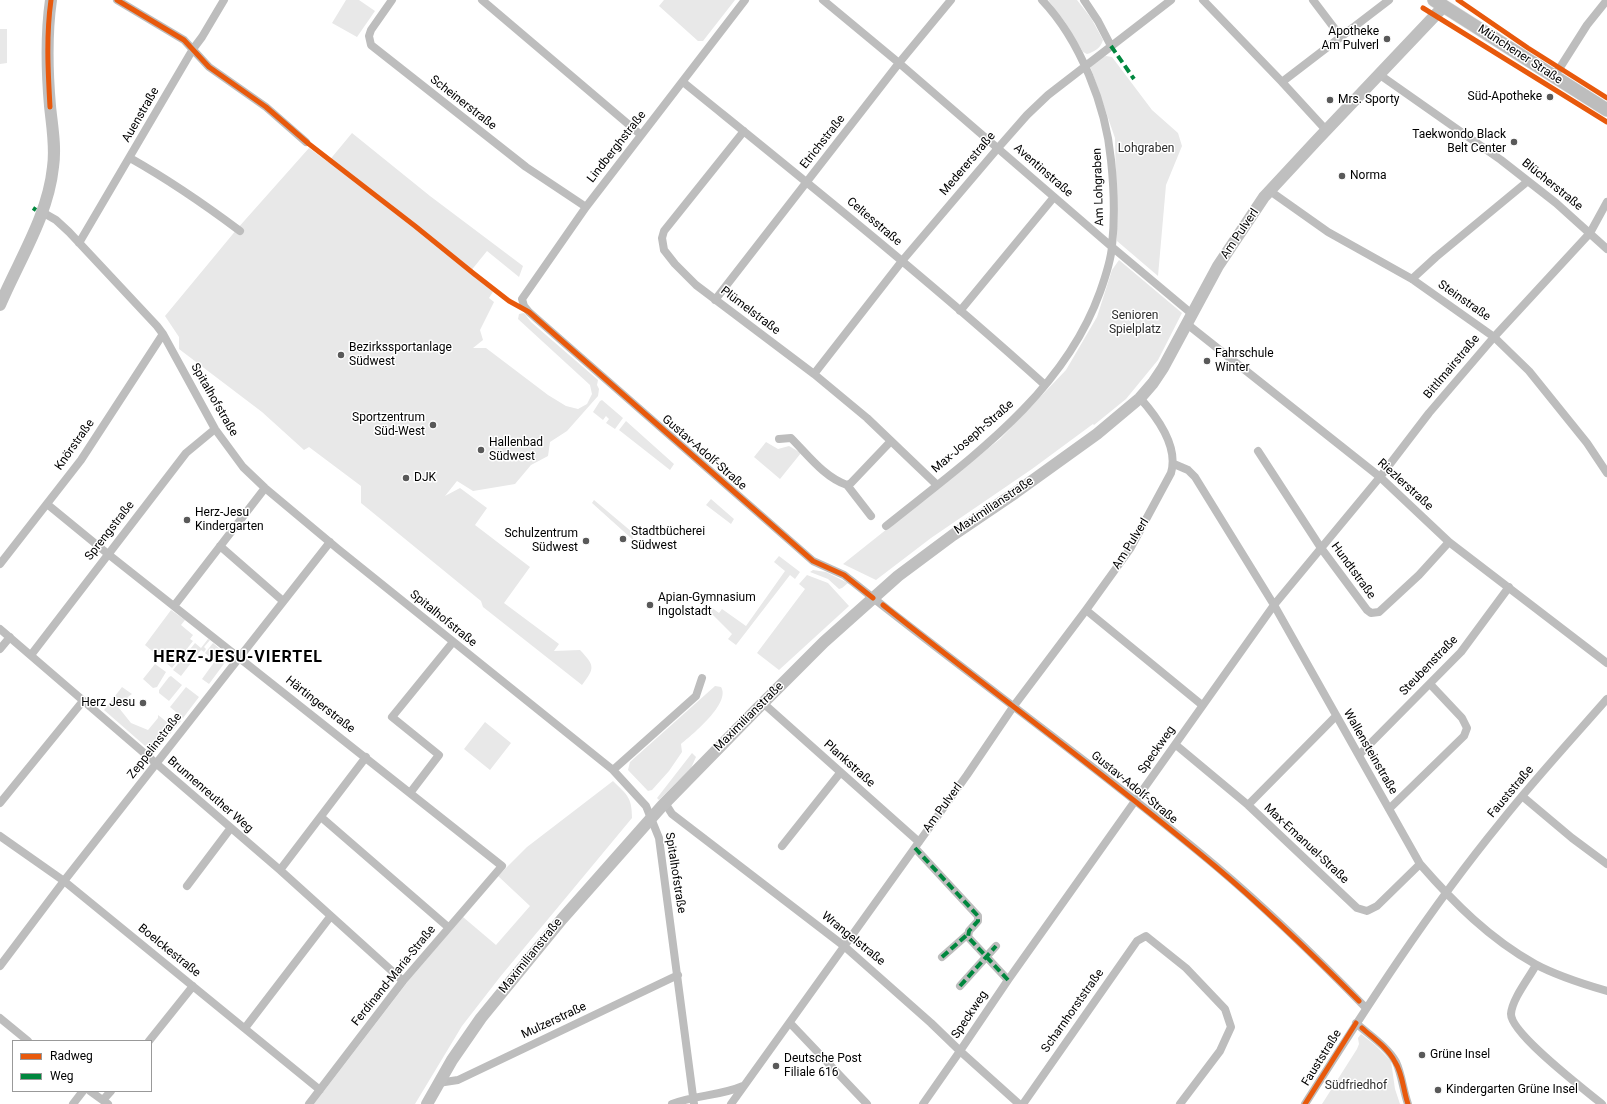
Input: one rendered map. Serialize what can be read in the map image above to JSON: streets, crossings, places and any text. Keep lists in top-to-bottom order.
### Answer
{
  "streets": {
    "main road": ["Münchener Straße"],
    "street": [
      "Scheinerstraße",
      "Auenstraße",
      "Etrichstraße",
      "Lindberghstraße",
      "Medererstraße",
      "Aventinstraße",
      "Blücherstraße",
      "Am Lohgraben",
      "Celtesstraße",
      "Am Pulverl",
      "Steinstraße",
      "Plümelstraße",
      "Bittlmairstraße",
      "Spitalhofstraße",
      "Max-Joseph-Straße",
      "Knörstraße",
      "Gustav-Adolf-Straße",
      "Riezlerstraße",
      "Maximilianstraße",
      "Sprengstraße",
      "Hundtstraße",
      "Steubenstraße",
      "Härtingerstraße",
      "Zeppelinstraße",
      "Speckweg",
      "Wallensteinstraße",
      "Plankstraße",
      "Fauststraße",
      "Brunnenreuther Weg",
      "Max-Emanuel-Straße",
      "Wrangelstraße",
      "Boelckestraße",
      "Ferdinand-Maria-Straße",
      "Scharnhorststraße",
      "Mulzerstraße"
    ]
  },
  "crossings": [
    ["Münchener Straße", "Am Pulverl"],
    ["Scheinerstraße", "Lindberghstraße"],
    ["Auenstraße", "Spitalhofstraße"],
    ["Etrichstraße", "Aventinstraße"],
    ["Etrichstraße", "Celtesstraße"],
    ["Etrichstraße", "Plümelstraße"],
    ["Lindberghstraße", "Celtesstraße"],
    ["Lindberghstraße", "Gustav-Adolf-Straße"],
    ["Medererstraße", "Aventinstraße"],
    ["Medererstraße", "Am Lohgraben"],
    ["Medererstraße", "Celtesstraße"],
    ["Medererstraße", "Plümelstraße"],
    ["Aventinstraße", "Am Lohgraben"],
    ["Aventinstraße", "Am Pulverl"],
    ["Aventinstraße", "Max-Joseph-Straße"],
    ["Aventinstraße", "Riezlerstraße"],
    ["Blücherstraße", "Am Pulverl"],
    ["Blücherstraße", "Bittlmairstraße"],
    ["Am Lohgraben", "Max-Joseph-Straße"],
    ["Celtesstraße", "Plümelstraße"],
    ["Celtesstraße", "Max-Joseph-Straße"],
    ["Am Pulverl", "Steinstraße"],
    ["Am Pulverl", "Gustav-Adolf-Straße"],
    ["Am Pulverl", "Riezlerstraße"],
    ["Am Pulverl", "Maximilianstraße"],
    ["Am Pulverl", "Wallensteinstraße"],
    ["Am Pulverl", "Plankstraße"],
    ["Am Pulverl", "Wrangelstraße"],
    ["Steinstraße", "Bittlmairstraße"],
    ["Plümelstraße", "Max-Joseph-Straße"],
    ["Bittlmairstraße", "Riezlerstraße"],
    ["Bittlmairstraße", "Speckweg"],
    ["Spitalhofstraße", "Knörstraße"],
    ["Spitalhofstraße", "Maximilianstraße"],
    ["Spitalhofstraße", "Sprengstraße"],
    ["Spitalhofstraße", "Zeppelinstraße"],
    ["Spitalhofstraße", "Mulzerstraße"],
    ["Knörstraße", "Härtingerstraße"],
    ["Gustav-Adolf-Straße", "Maximilianstraße"],
    ["Gustav-Adolf-Straße", "Speckweg"],
    ["Gustav-Adolf-Straße", "Fauststraße"],
    ["Riezlerstraße", "Hundtstraße"],
    ["Riezlerstraße", "Steubenstraße"],
    ["Riezlerstraße", "Speckweg"],
    ["Maximilianstraße", "Plankstraße"],
    ["Maximilianstraße", "Wrangelstraße"],
    ["Maximilianstraße", "Mulzerstraße"],
    ["Sprengstraße", "Härtingerstraße"],
    ["Sprengstraße", "Brunnenreuther Weg"],
    ["Hundtstraße", "Speckweg"],
    ["Steubenstraße", "Wallensteinstraße"],
    ["Härtingerstraße", "Zeppelinstraße"],
    ["Härtingerstraße", "Ferdinand-Maria-Straße"],
    ["Zeppelinstraße", "Brunnenreuther Weg"],
    ["Zeppelinstraße", "Boelckestraße"],
    ["Speckweg", "Wallensteinstraße"],
    ["Speckweg", "Max-Emanuel-Straße"],
    ["Speckweg", "Wrangelstraße"],
    ["Wallensteinstraße", "Fauststraße"],
    ["Wallensteinstraße", "Max-Emanuel-Straße"],
    ["Brunnenreuther Weg", "Ferdinand-Maria-Straße"],
    ["Boelckestraße", "Ferdinand-Maria-Straße"]
  ],
  "districts": ["HERZ-JESU-VIERTEL"],
  "parks": ["Lohgraben", "Senioren Spielplatz", "Südfriedhof"],
  "places": [
    "Apotheke Am Pulverl",
    "Süd-Apotheke",
    "Mrs. Sporty",
    "Taekwondo Black Belt Center",
    "Norma",
    "Bezirkssportanlage Südwest",
    "Fahrschule Winter",
    "Sportzentrum Süd-West",
    "Hallenbad Südwest",
    "DJK",
    "Herz-Jesu Kindergarten",
    "Stadtbücherei Südwest",
    "Schulzentrum Südwest",
    "Apian-Gymnasium Ingolstadt",
    "Herz Jesu",
    "Grüne Insel",
    "Deutsche Post Filiale 616",
    "Kindergarten Grüne Insel"
  ],
  "legend": ["Radweg", "Weg"]
}
